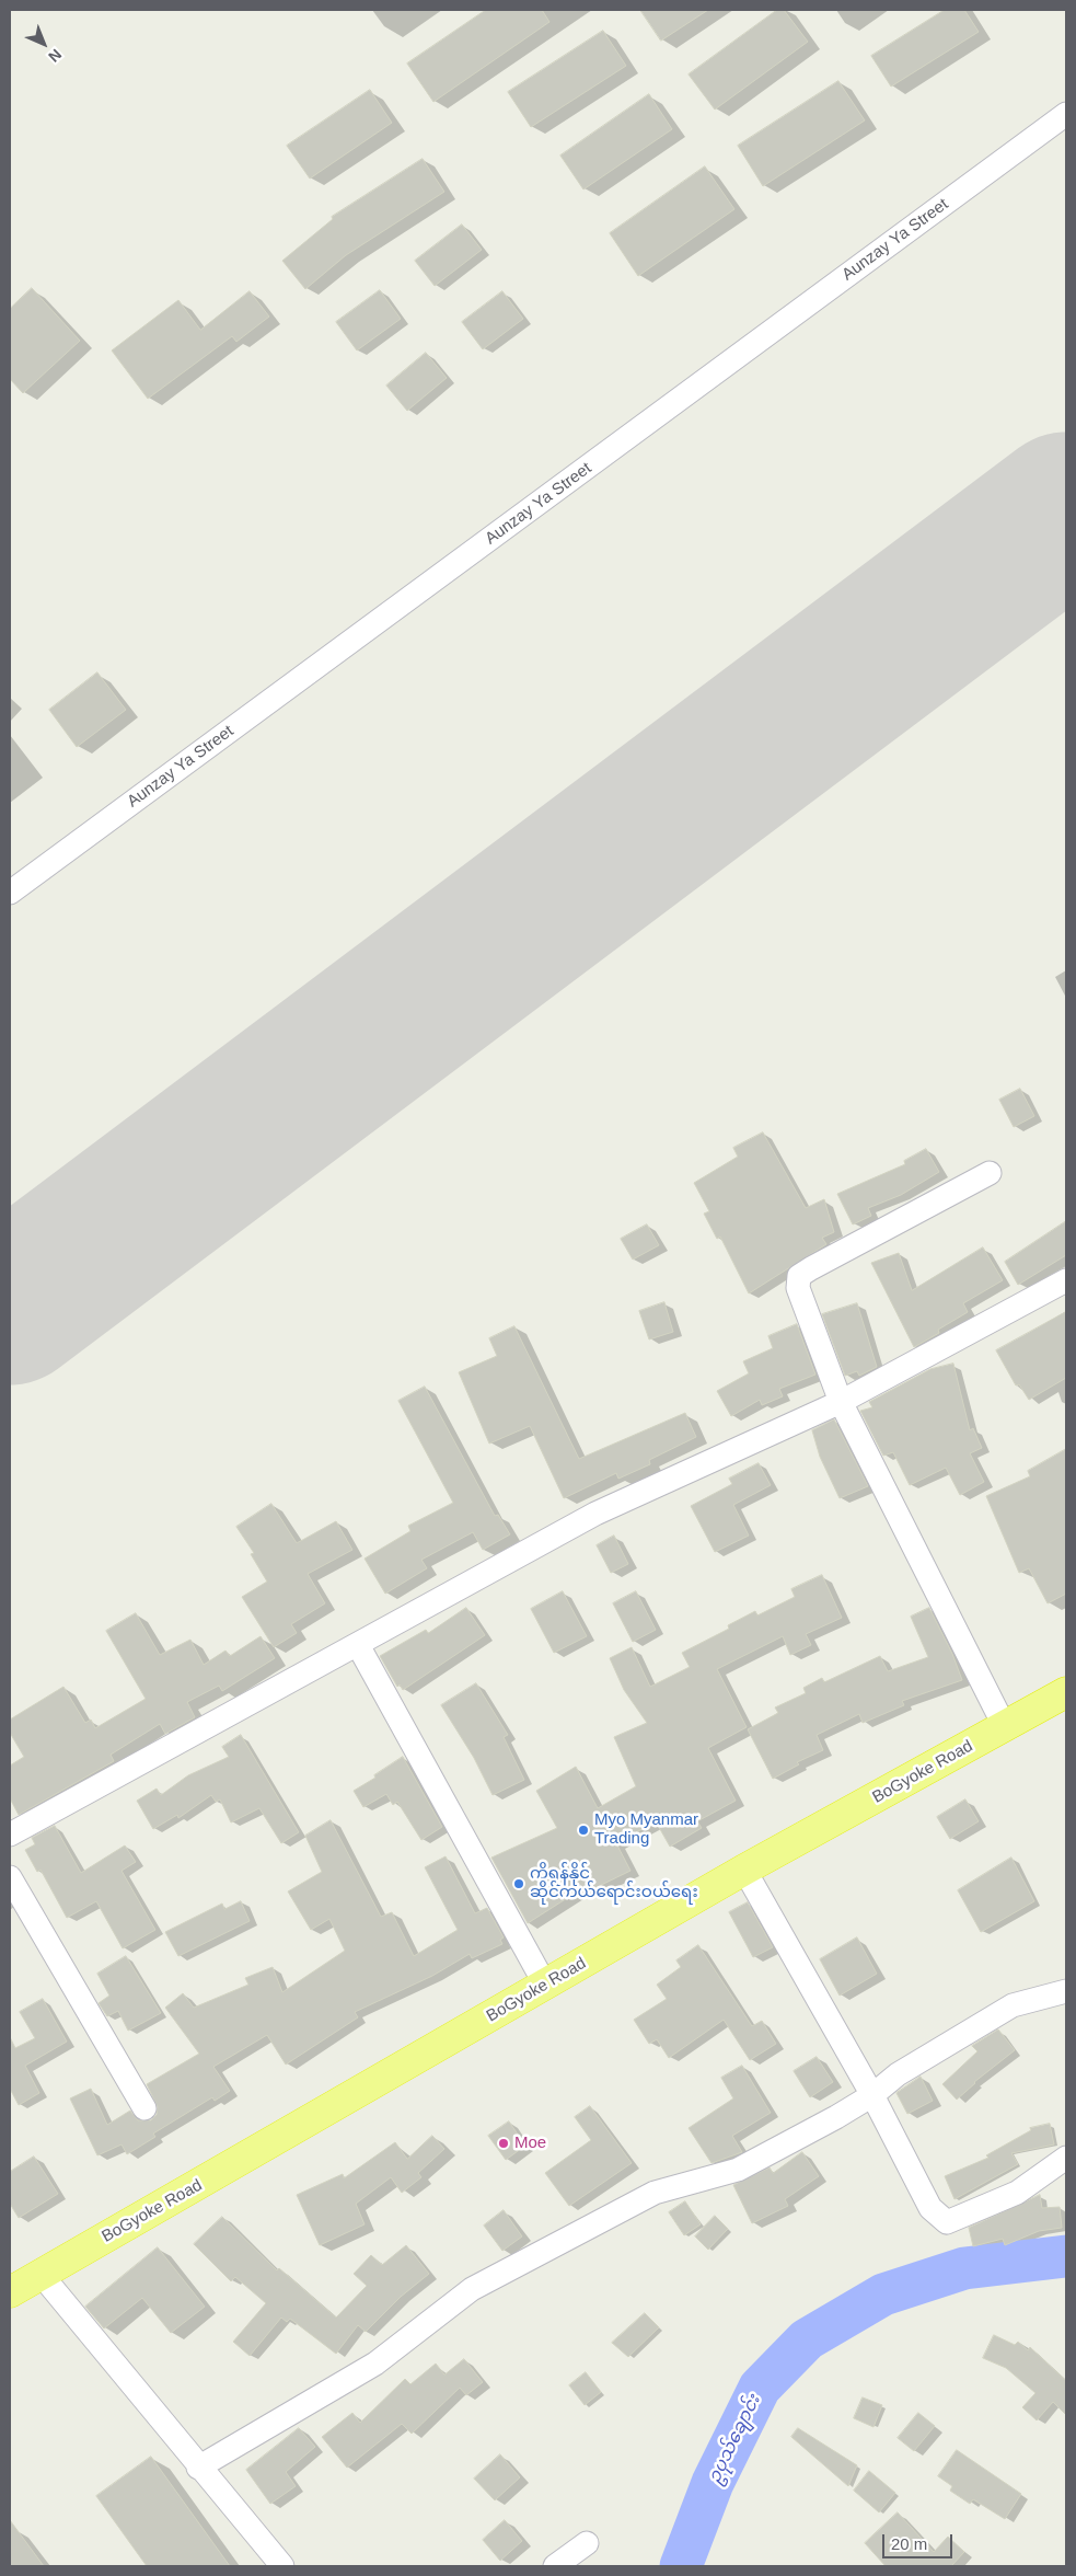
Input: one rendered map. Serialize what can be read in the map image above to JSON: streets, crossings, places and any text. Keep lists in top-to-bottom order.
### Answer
{
  "streets": {
    "highway": ["BoGyoke Road"],
    "street": ["Aunzay Ya Street"]
  },
  "water": ["ဥပုသ်ချောင်း"],
  "places": ["Myo Myanmar Trading", "ကိုရန်နိုင် ဆိုင်ကယ်ရောင်းဝယ်ရေး", "Moe"],
  "scale_bar": "20 m",
  "north": "bottom right"
}
